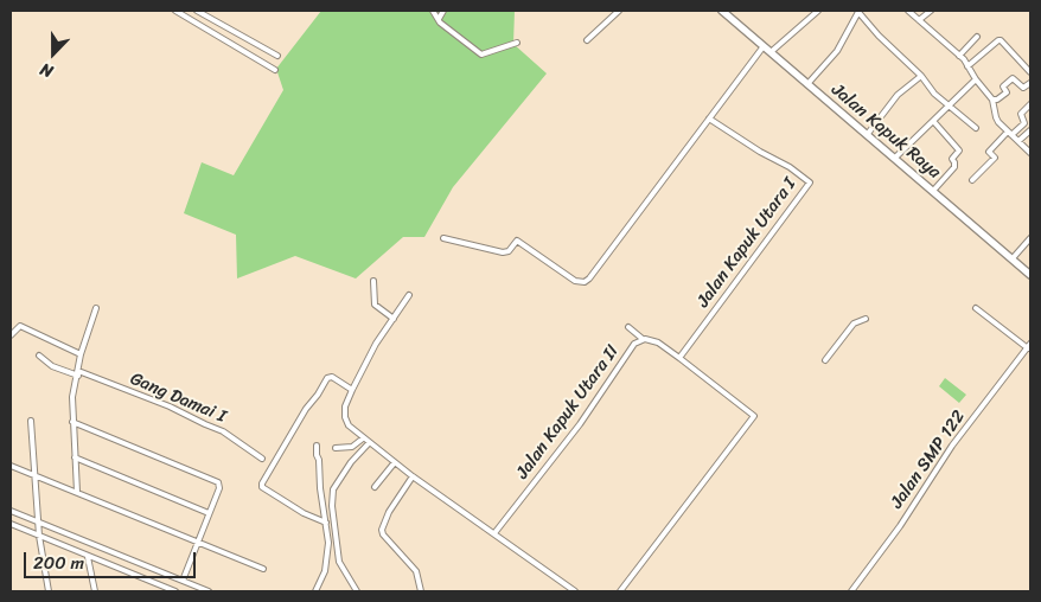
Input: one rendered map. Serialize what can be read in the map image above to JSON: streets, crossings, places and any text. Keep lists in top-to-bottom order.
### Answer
{
  "streets": {
    "main road": ["Jalan Kapuk Raya"],
    "street": [
      "Jalan Kapuk Utara I",
      "Gang Damai I",
      "Jalan Kapuk Utara II",
      "Jalan SMP 122"
    ]
  },
  "crossings": [
    ["Jalan Kapuk Utara I", "Jalan Kapuk Utara II"]
  ],
  "scale_bar": "200 m",
  "north": "bottom"
}
